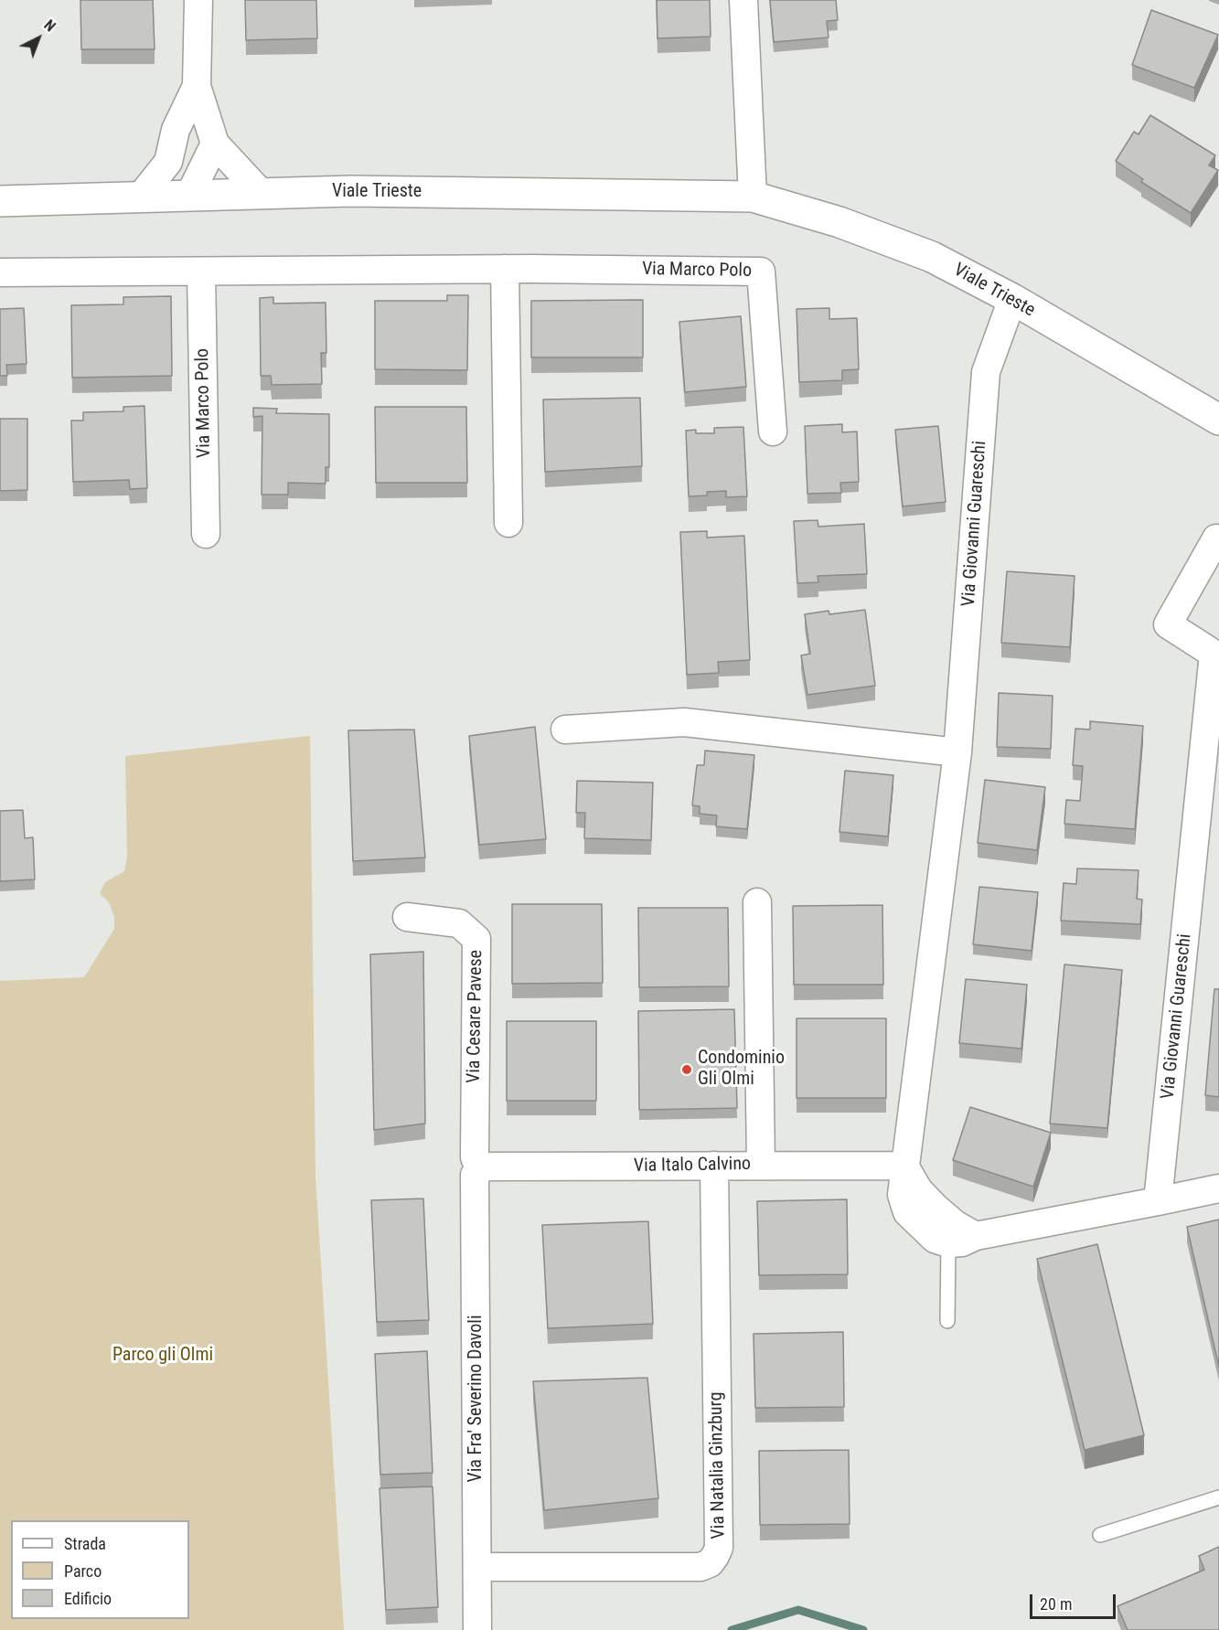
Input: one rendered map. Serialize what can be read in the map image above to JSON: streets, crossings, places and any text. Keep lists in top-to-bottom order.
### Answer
{
  "streets": {
    "main road": ["Viale Trieste"],
    "street": [
      "Via Marco Polo",
      "Via Giovanni Guareschi",
      "Via Cesare Pavese",
      "Via Italo Calvino",
      "Via Fra' Severino Davoli",
      "Via Natalia Ginzburg"
    ]
  },
  "crossings": [
    ["Viale Trieste", "Via Giovanni Guareschi"],
    ["Via Giovanni Guareschi", "Via Italo Calvino"],
    ["Via Cesare Pavese", "Via Italo Calvino"],
    ["Via Cesare Pavese", "Via Fra' Severino Davoli"],
    ["Via Italo Calvino", "Via Fra' Severino Davoli"],
    ["Via Italo Calvino", "Via Natalia Ginzburg"],
    ["Via Fra' Severino Davoli", "Via Natalia Ginzburg"]
  ],
  "parks": ["Parco gli Olmi"],
  "places": ["Condominio Gli Olmi"],
  "legend": ["Strada", "Parco", "Edificio"],
  "scale_bar": "20 m",
  "north": "top right"
}
